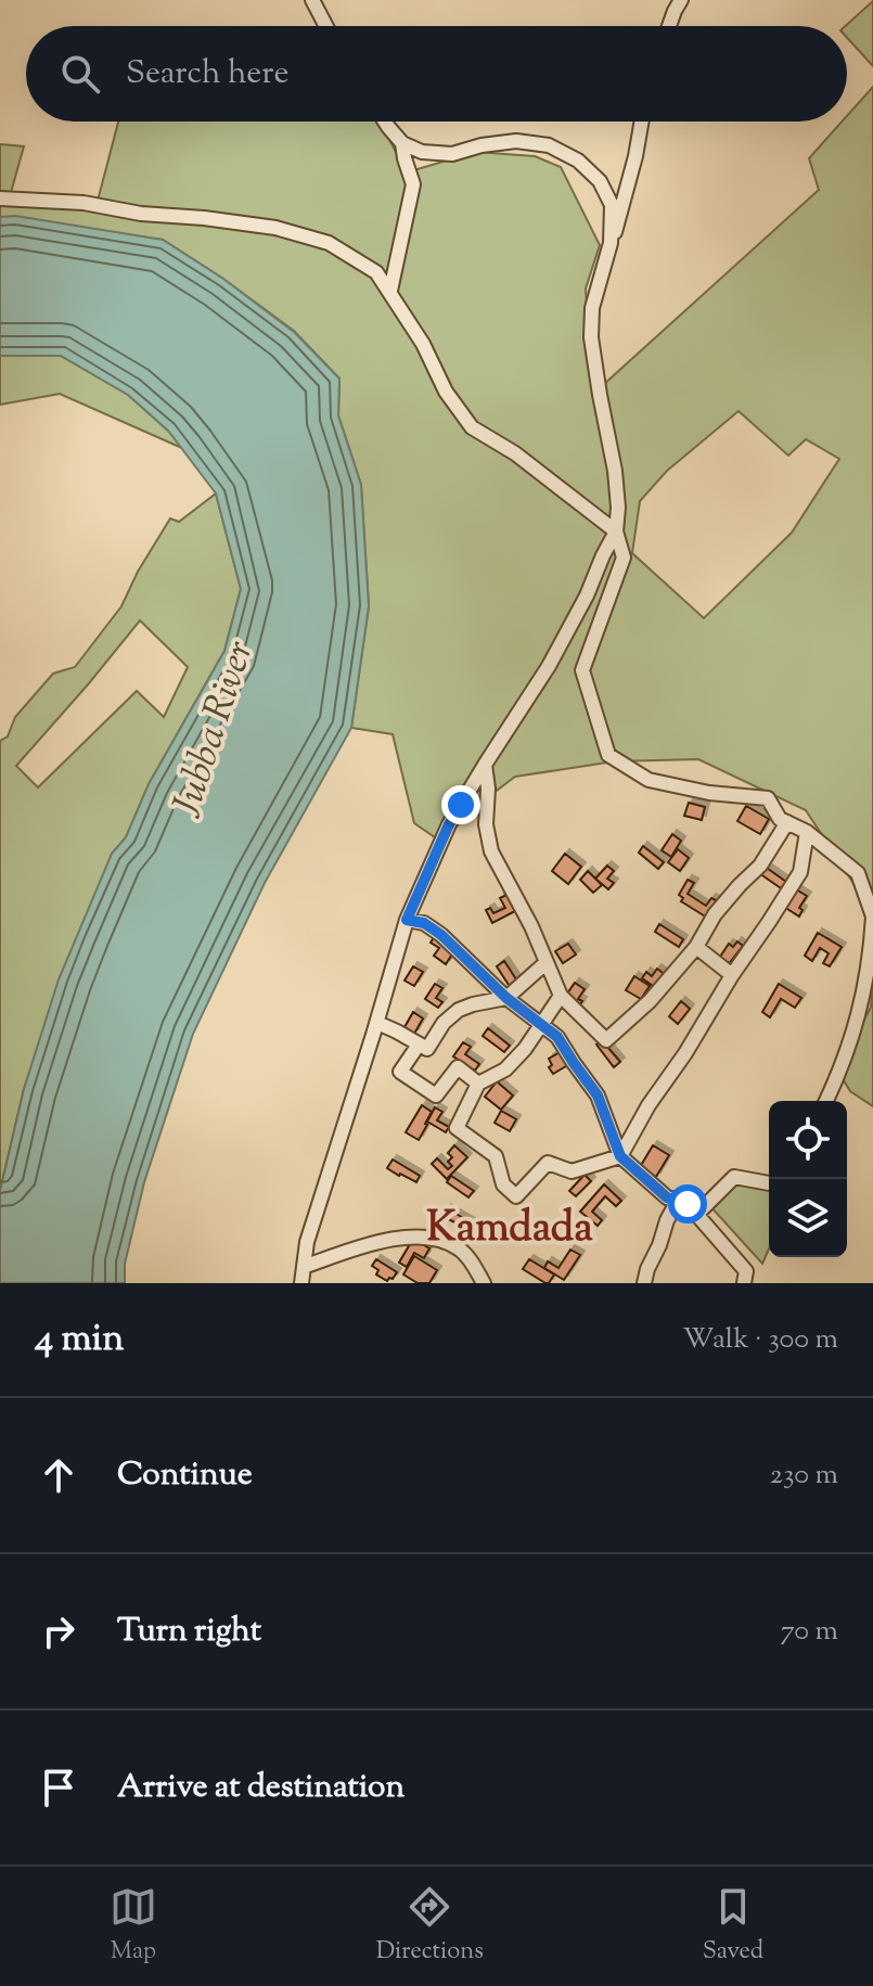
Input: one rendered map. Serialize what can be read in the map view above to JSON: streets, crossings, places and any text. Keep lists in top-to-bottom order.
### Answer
{
  "districts": ["Kamdada"],
  "water": ["Jubba River"],
  "page": {
    "search": "Search here",
    "heading": ["4 min", "Walk · 300 m"],
    "list": [
      ["Continue", "230 m"],
      ["Turn right", "70 m"],
      "Arrive at destination"
    ],
    "nav": ["Map", "Directions", "Saved"]
  }
}
